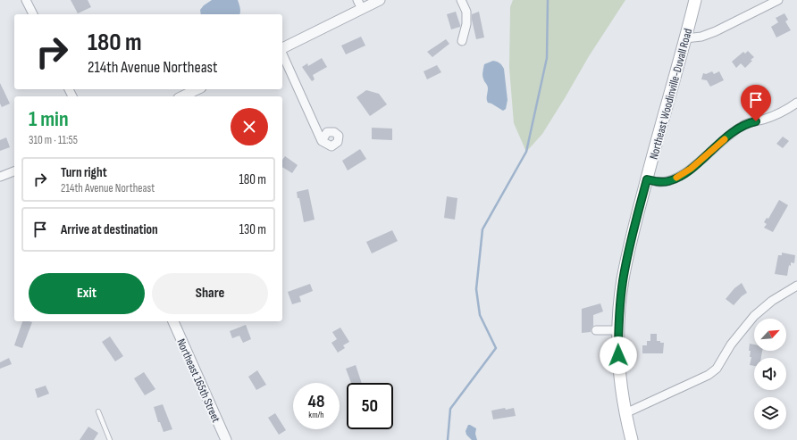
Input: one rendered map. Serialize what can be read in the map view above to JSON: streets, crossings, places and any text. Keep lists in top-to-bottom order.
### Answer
{
  "streets": {
    "main road": ["Northeast Woodinville-Duvall Road"],
    "street": ["Northeast 165th Street"]
  },
  "north": "top right",
  "page": {
    "turn": ["180 m", "214th Avenue Northeast"],
    "heading": ["1 min", "310 m · 11:55"],
    "list": [
      {
        "name": "Turn right",
        "note": "214th Avenue Northeast",
        "value": "180 m"
      },
      {
        "name": "Arrive at destination",
        "value": "130 m"
      }
    ],
    "buttons": ["Exit", "Share"],
    "speed": "48 km/h",
    "limit": "50"
  }
}
